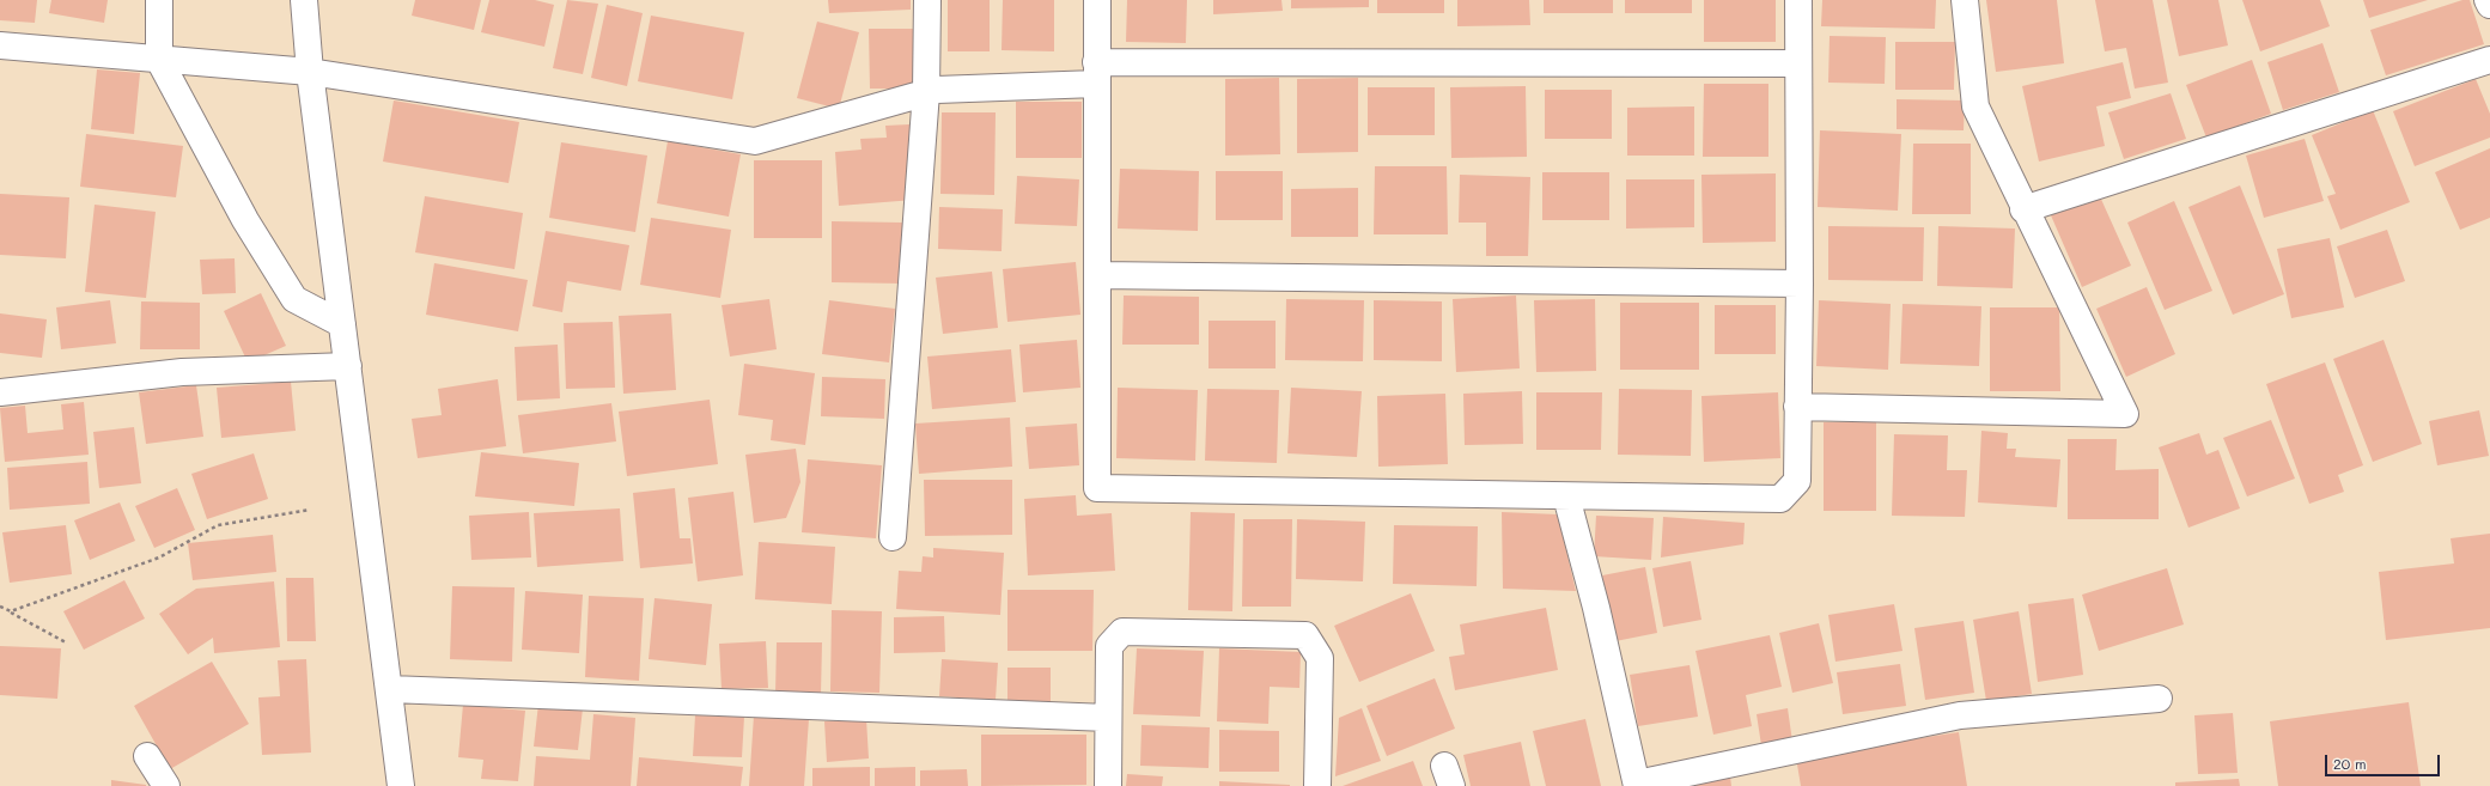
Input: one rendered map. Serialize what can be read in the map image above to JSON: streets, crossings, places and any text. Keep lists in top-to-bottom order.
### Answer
{
  "scale_bar": "20 m"
}
